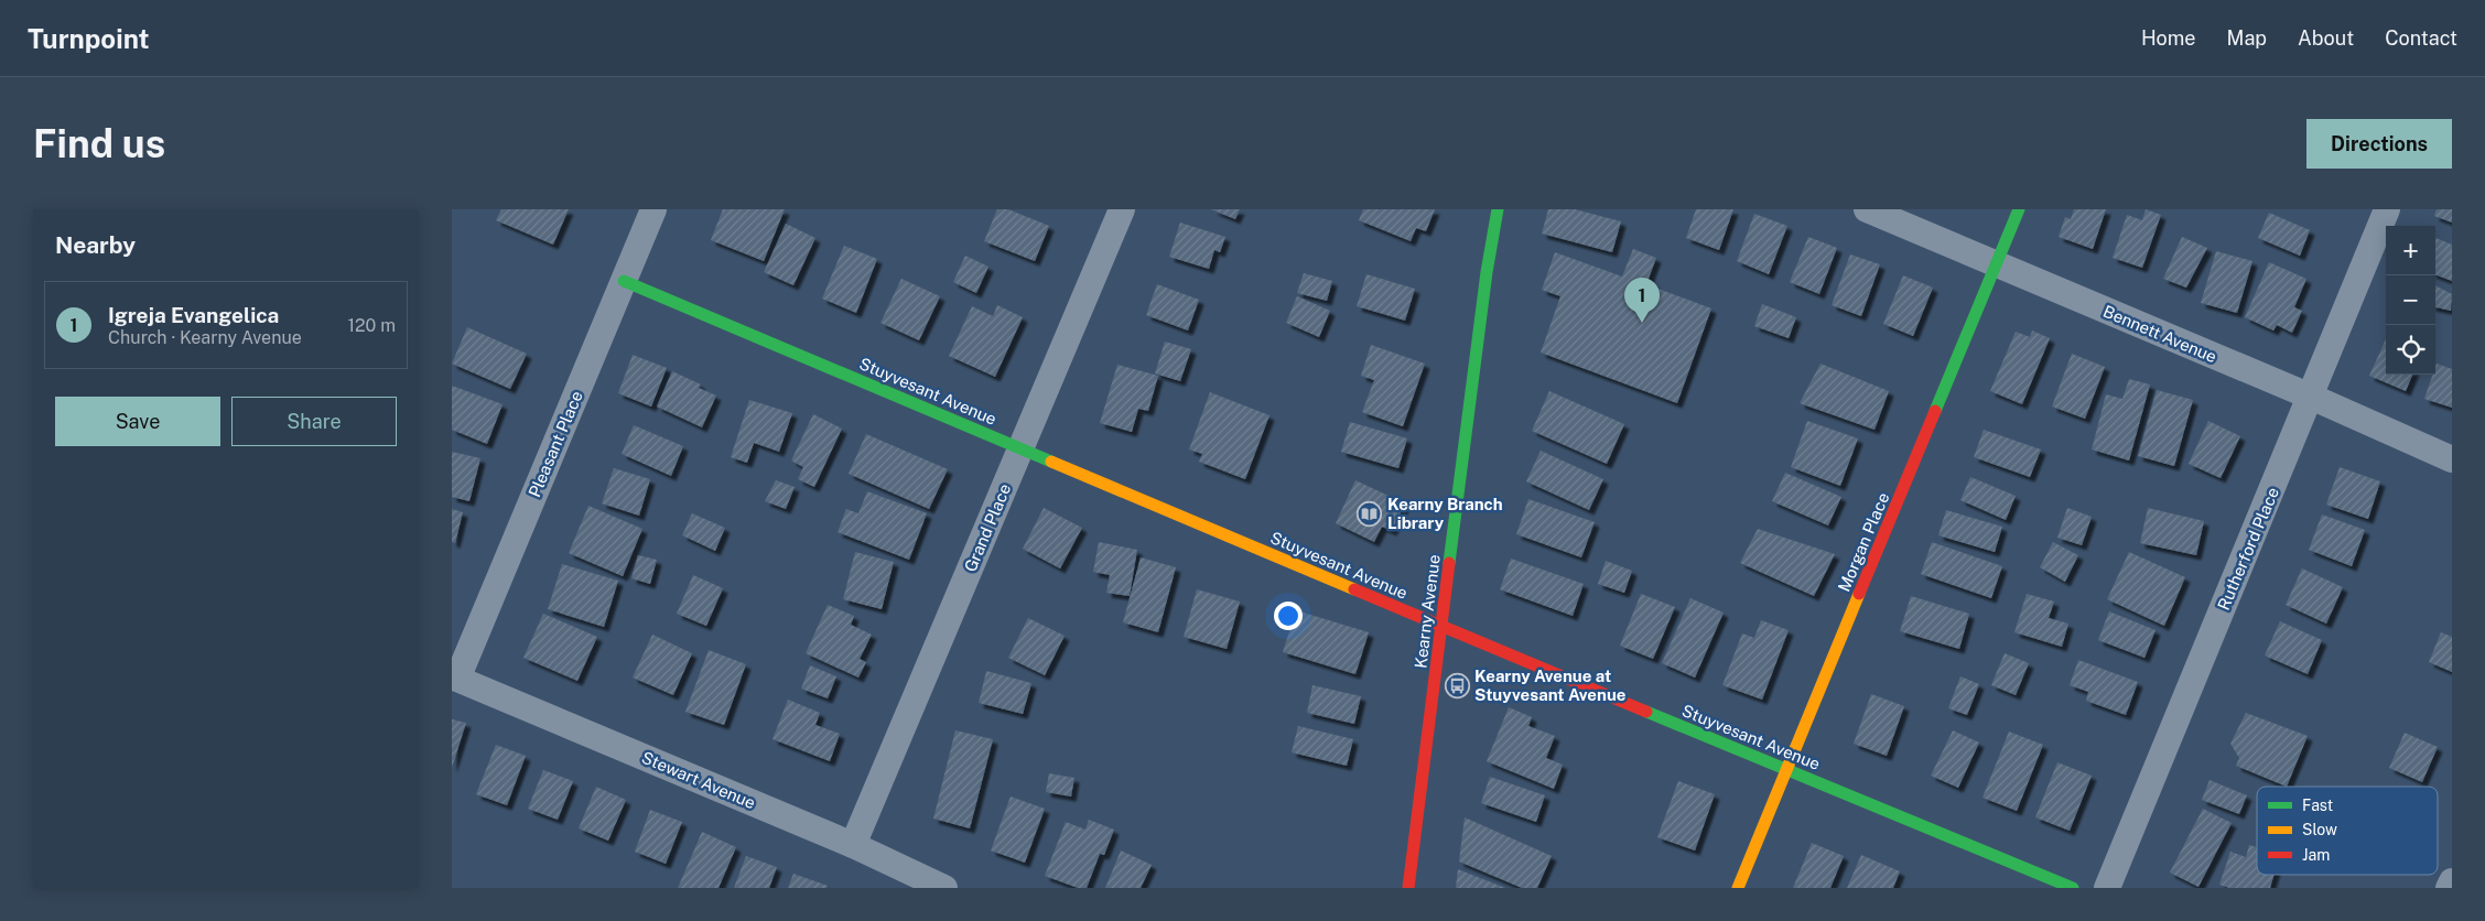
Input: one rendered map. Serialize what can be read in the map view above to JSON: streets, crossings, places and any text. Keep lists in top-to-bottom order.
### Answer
{
  "streets": {
    "street": [
      "Bennett Avenue",
      "Stuyvesant Avenue",
      "Pleasant Place",
      "Grand Place",
      "Morgan Place",
      "Rutherford Place",
      "Kearny Avenue",
      "Stewart Avenue"
    ]
  },
  "crossings": [
    ["Bennett Avenue", "Morgan Place"],
    ["Bennett Avenue", "Rutherford Place"],
    ["Stuyvesant Avenue", "Pleasant Place"],
    ["Stuyvesant Avenue", "Grand Place"],
    ["Stuyvesant Avenue", "Morgan Place"],
    ["Stuyvesant Avenue", "Kearny Avenue"],
    ["Pleasant Place", "Stewart Avenue"],
    ["Grand Place", "Stewart Avenue"]
  ],
  "places": {
    "library": ["Kearny Branch Library"],
    "bus stop": ["Kearny Avenue at Stuyvesant Avenue"]
  },
  "legend": ["Fast", "Slow", "Jam"],
  "page": {
    "header": "Turnpoint",
    "nav": [
      "Home",
      "Map",
      "About",
      "Contact"
    ],
    "buttons": [
      "Directions",
      ["Save", "Share"]
    ],
    "title": "Find us",
    "heading": "Nearby",
    "map_buttons": ["+", "−"],
    "pins": "1",
    "list": [
      {
        "mark": "1",
        "name": "Igreja Evangelica",
        "note": "Church · Kearny Avenue",
        "value": "120 m"
      }
    ]
  }
}
